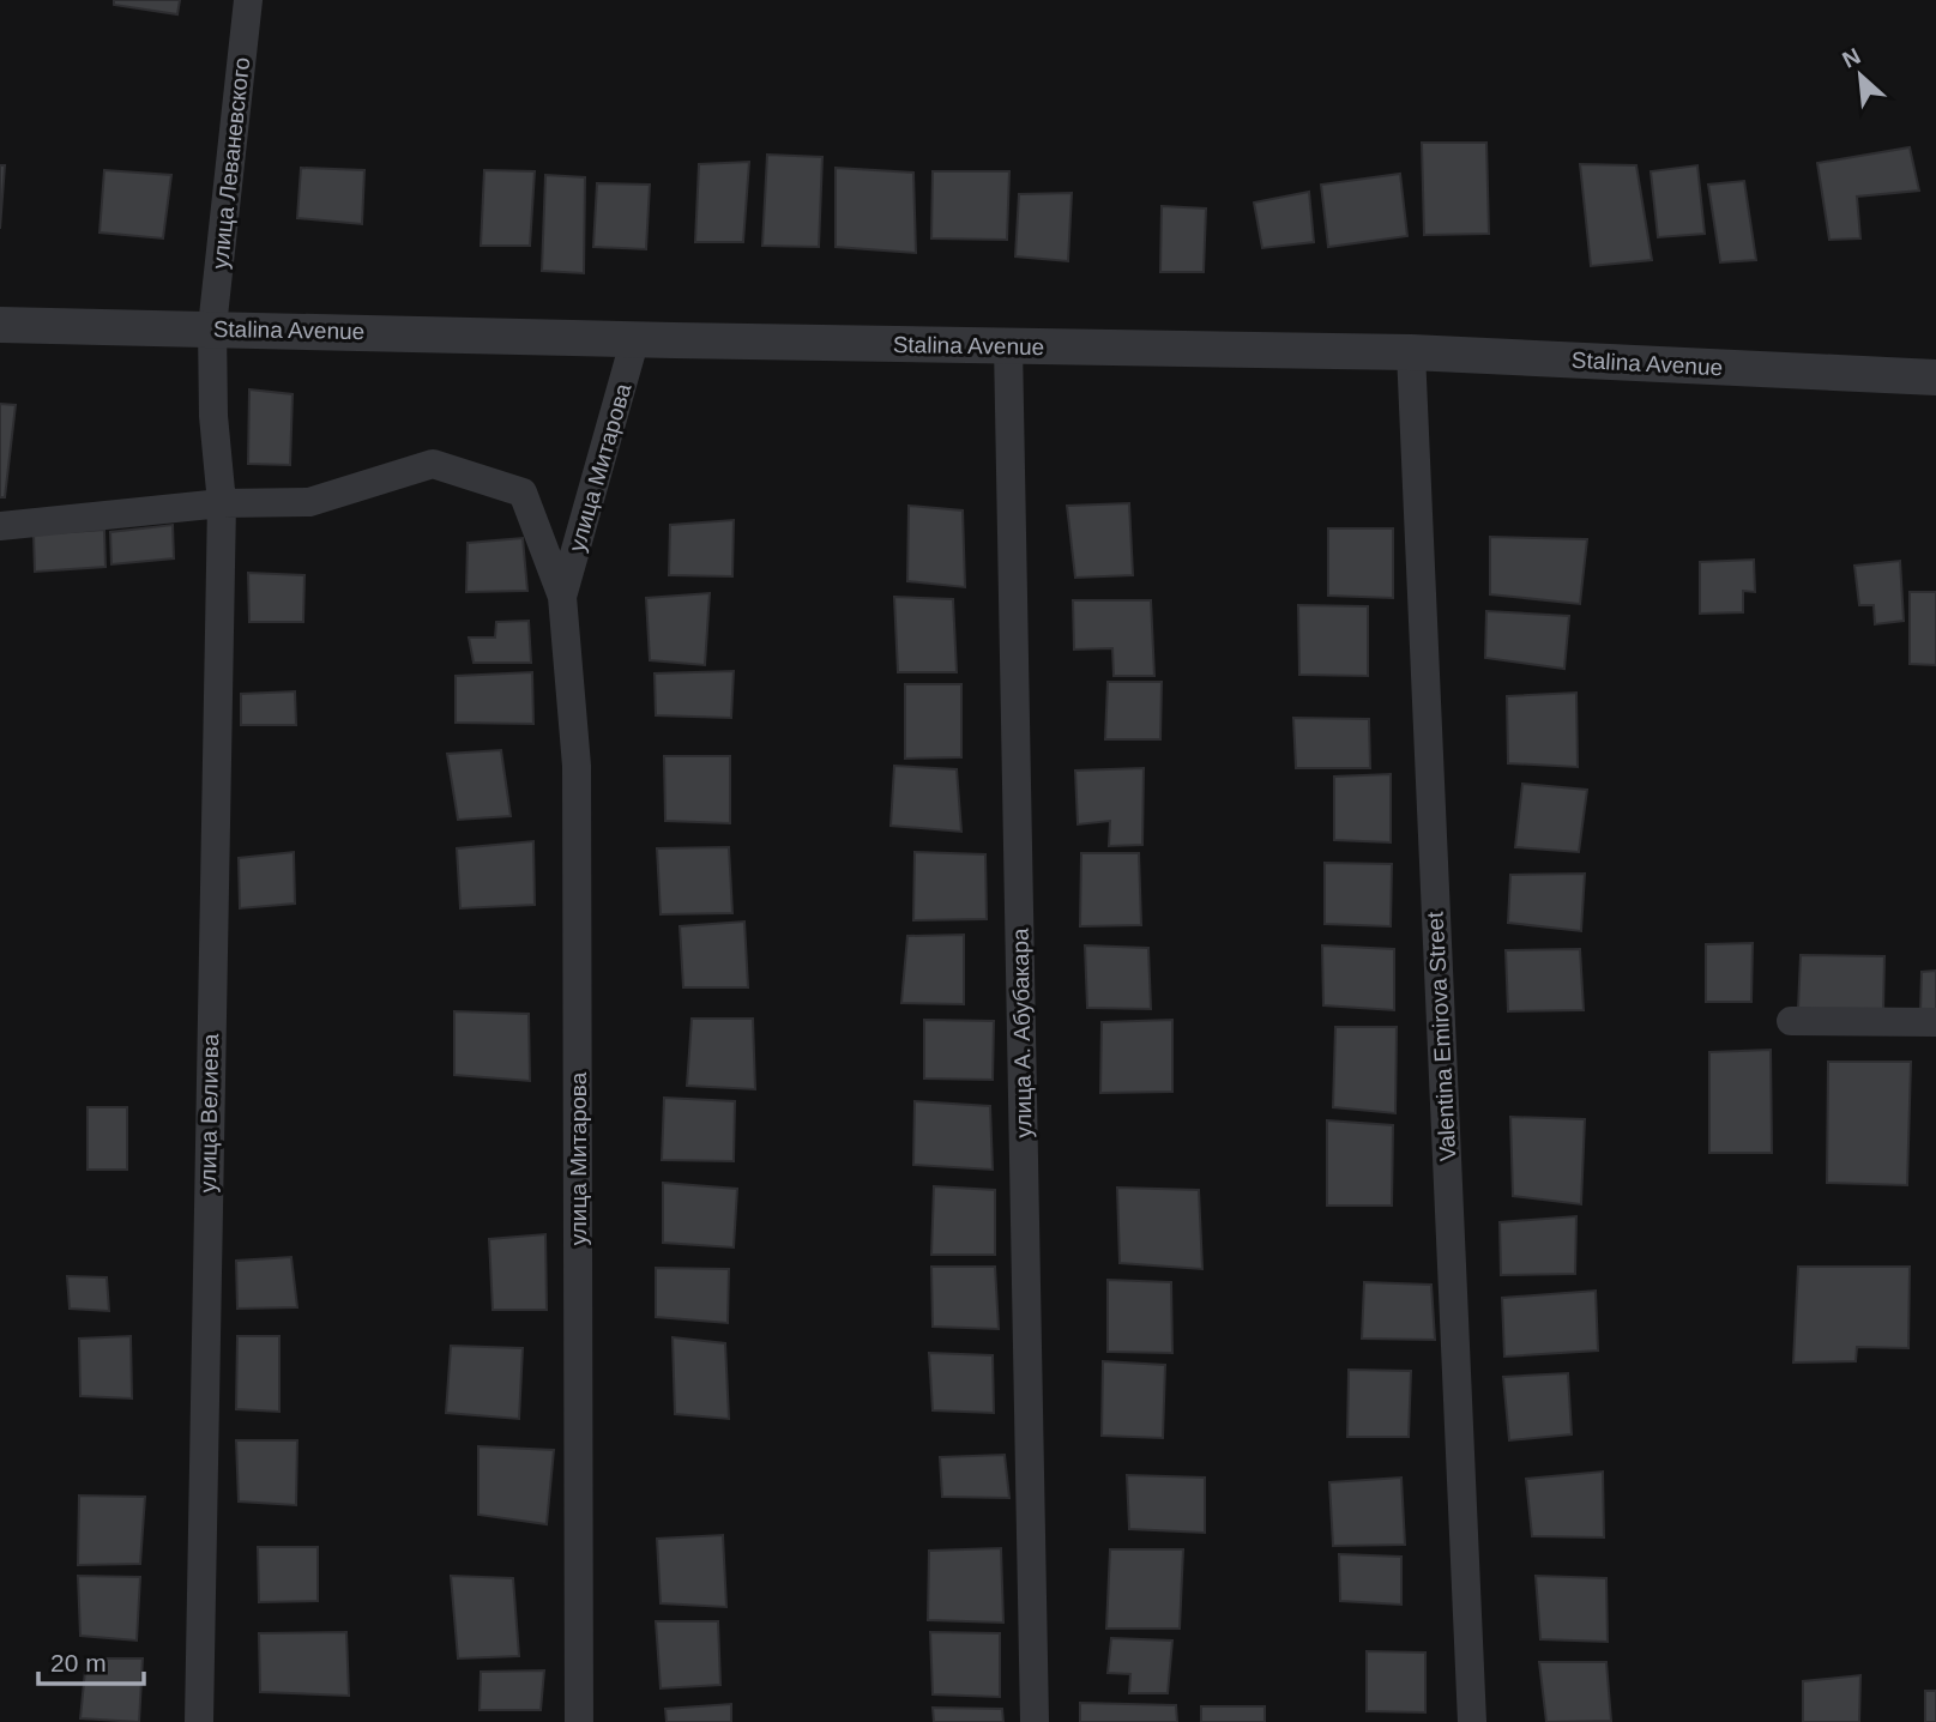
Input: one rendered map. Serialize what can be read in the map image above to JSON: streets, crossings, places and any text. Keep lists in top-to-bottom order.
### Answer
{
  "streets": {
    "street": [
      "улица Леваневского",
      "Stalina Avenue",
      "улица Митарова",
      "улица А. Абубакара",
      "Valentina Emirova Street",
      "улица Велиева"
    ]
  },
  "crossings": [
    ["улица Леваневского", "Stalina Avenue"],
    ["Stalina Avenue", "улица Митарова"],
    ["Stalina Avenue", "улица А. Абубакара"],
    ["Stalina Avenue", "Valentina Emirova Street"],
    ["улица Митарова", "улица Велиева"]
  ],
  "scale_bar": "20 m",
  "north": "top left"
}
